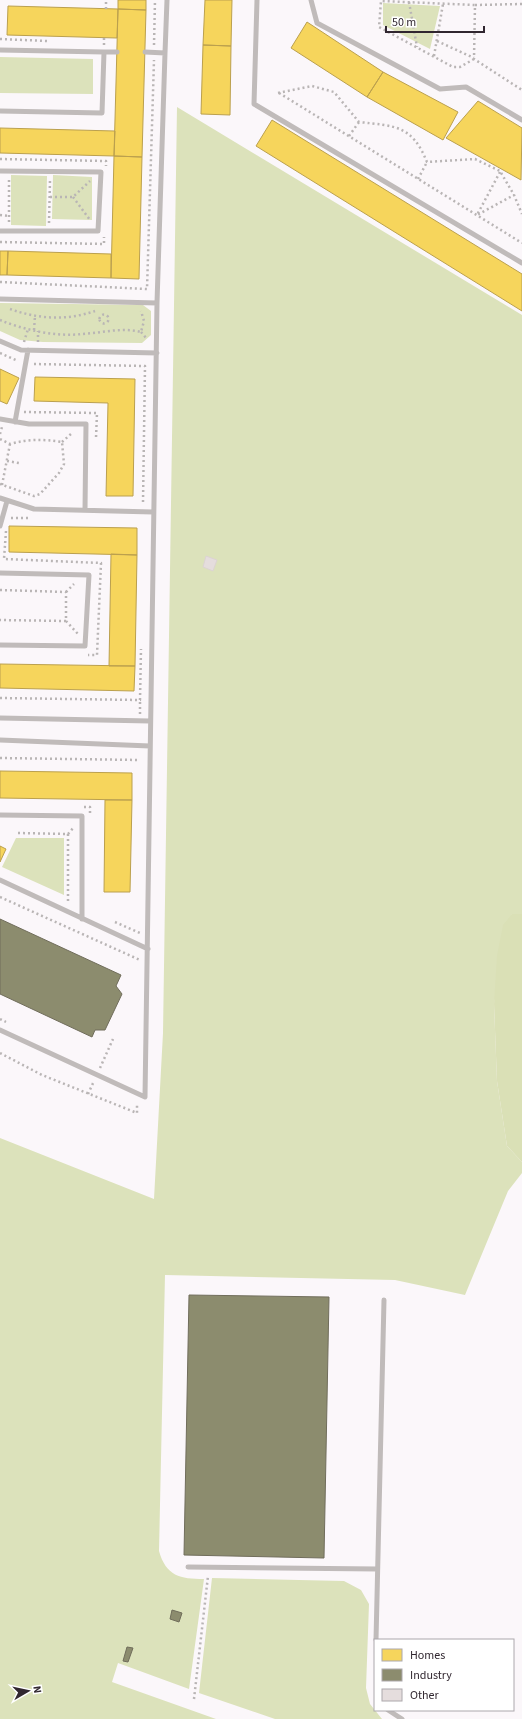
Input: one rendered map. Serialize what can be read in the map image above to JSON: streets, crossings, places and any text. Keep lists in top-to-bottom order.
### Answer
{
  "legend": ["Homes", "Industry", "Other"],
  "scale_bar": "50 m",
  "north": "right"
}
